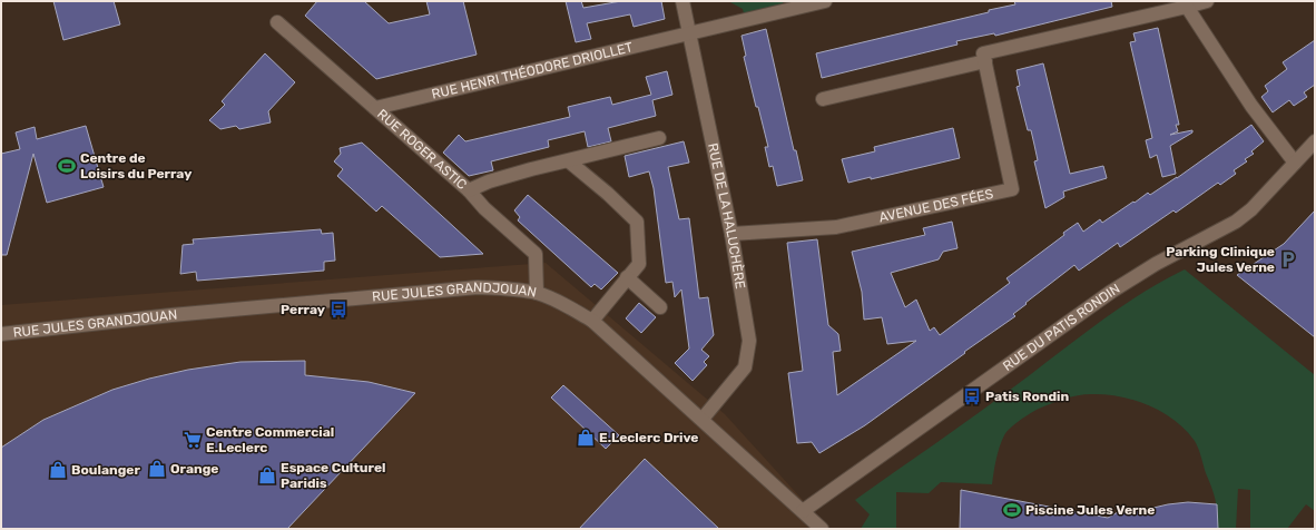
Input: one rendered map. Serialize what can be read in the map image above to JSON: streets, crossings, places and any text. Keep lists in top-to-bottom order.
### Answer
{
  "streets": {
    "street": [
      "RUE HENRI THÉODORE DRIOLLET",
      "RUE ROGER ASTIC",
      "AVENUE DES FÉES",
      "RUE DE LA HALUCHÈRE",
      "RUE JULES GRANDJOUAN",
      "RUE DU PATIS RONDIN"
    ]
  },
  "crossings": [
    ["RUE HENRI THÉODORE DRIOLLET", "RUE ROGER ASTIC"],
    ["RUE HENRI THÉODORE DRIOLLET", "RUE DE LA HALUCHÈRE"],
    ["RUE ROGER ASTIC", "RUE JULES GRANDJOUAN"],
    ["AVENUE DES FÉES", "RUE DE LA HALUCHÈRE"],
    ["RUE DE LA HALUCHÈRE", "RUE JULES GRANDJOUAN"],
    ["RUE JULES GRANDJOUAN", "RUE DU PATIS RONDIN"]
  ],
  "places": {
    "sports": ["Centre de Loisirs du Perray", "Piscine Jules Verne"],
    "parking": ["Parking Clinique Jules Verne"],
    "bus stop": ["Perray", "Patis Rondin"],
    "shop": [
      "E.Leclerc Drive",
      "Orange",
      "Boulanger",
      "Espace Culturel Paridis"
    ],
    "supermarket": ["Centre Commercial E.Leclerc"]
  }
}
